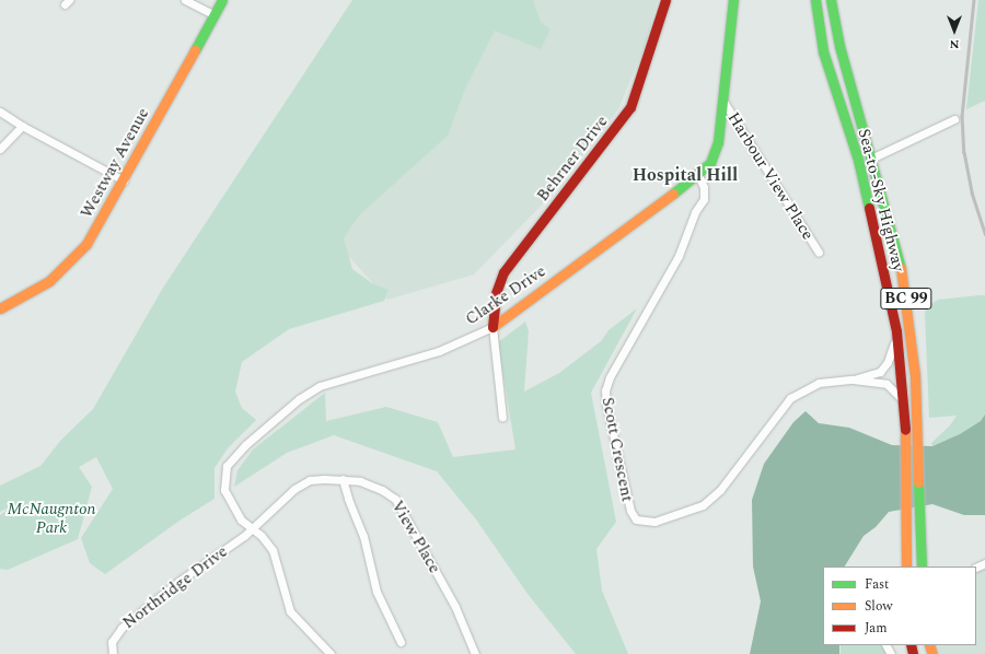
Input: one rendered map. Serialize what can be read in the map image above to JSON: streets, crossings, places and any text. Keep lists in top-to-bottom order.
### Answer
{
  "streets": {
    "main road": [
      "Behrner Drive",
      "Westway Avenue",
      "Sea-to-Sky Highway",
      "Clarke Drive",
      "BC 99"
    ],
    "street": [
      "Harbour View Place",
      "Scott Crescent",
      "View Place",
      "Northridge Drive"
    ]
  },
  "crossings": [
    ["Behrner Drive", "Clarke Drive"],
    ["Harbour View Place", "Clarke Drive"],
    ["Sea-to-Sky Highway", "Scott Crescent"],
    ["Clarke Drive", "Scott Crescent"],
    ["Clarke Drive", "View Place"],
    ["Clarke Drive", "Northridge Drive"],
    ["View Place", "Northridge Drive"]
  ],
  "districts": ["Hospital Hill"],
  "parks": ["McNaugnton Park"],
  "legend": ["Fast", "Slow", "Jam"],
  "north": "bottom"
}
